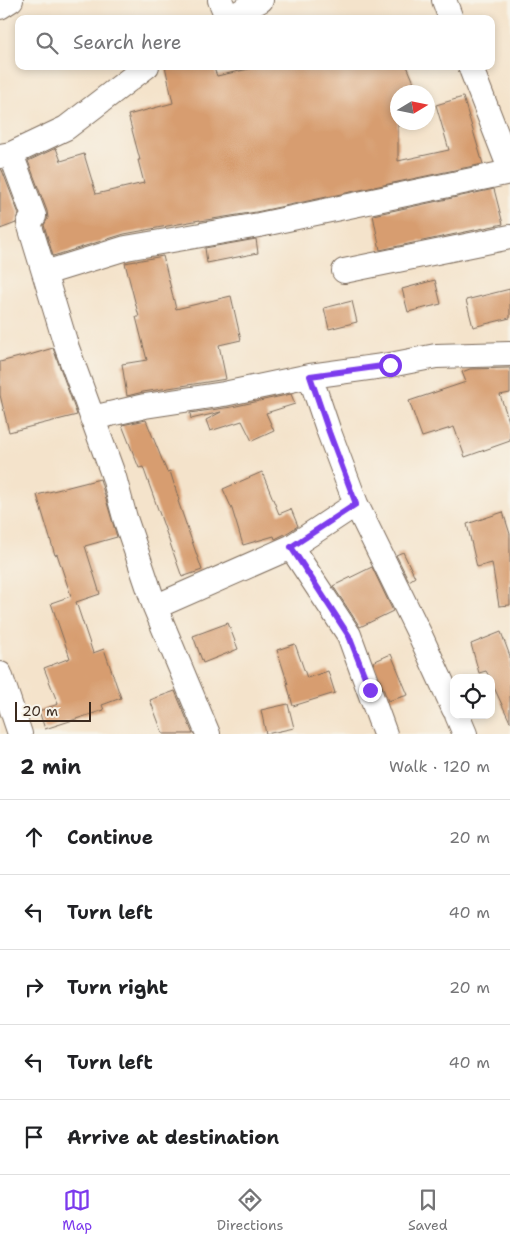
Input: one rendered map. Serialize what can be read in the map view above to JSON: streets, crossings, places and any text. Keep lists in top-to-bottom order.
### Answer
{
  "scale_bar": "20 m",
  "north": "right",
  "page": {
    "search": "Search here",
    "scale": "20 m",
    "heading": ["2 min", "Walk · 120 m"],
    "list": [
      ["Continue", "20 m"],
      ["Turn left", "40 m"],
      ["Turn right", "20 m"],
      ["Turn left", "40 m"],
      "Arrive at destination"
    ],
    "nav": ["Map", "Directions", "Saved"]
  }
}
